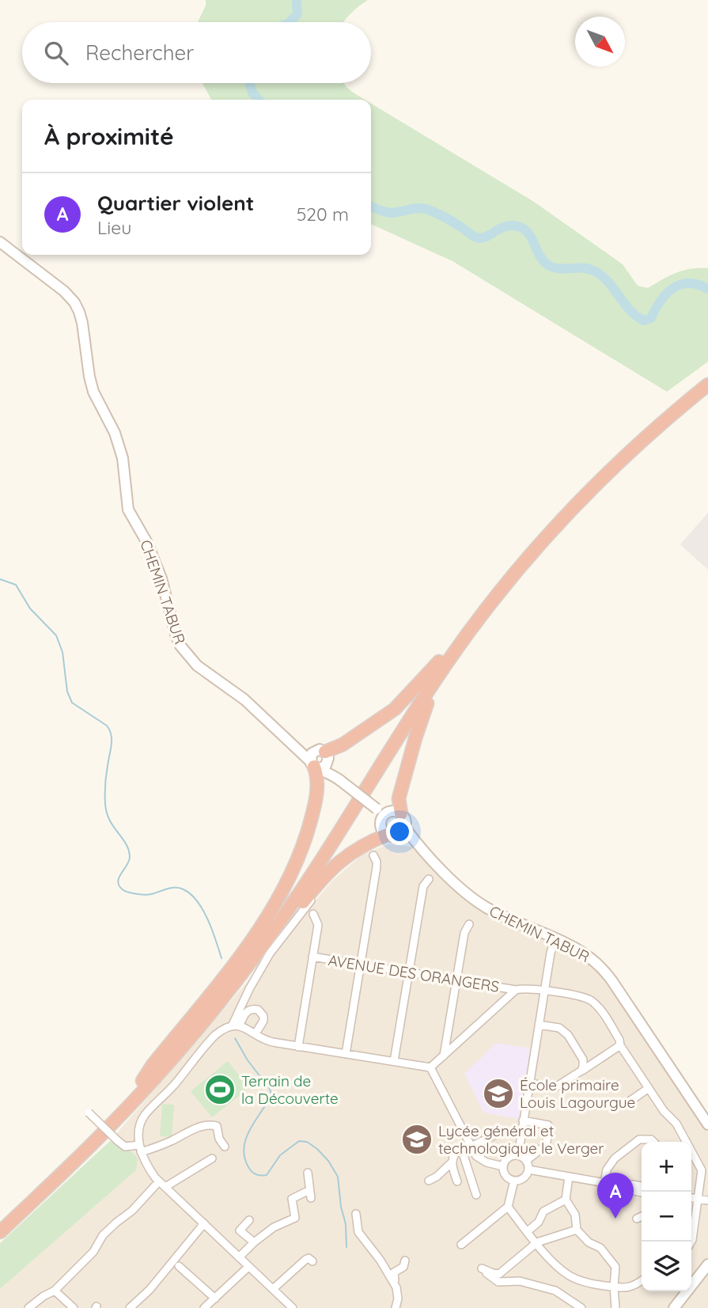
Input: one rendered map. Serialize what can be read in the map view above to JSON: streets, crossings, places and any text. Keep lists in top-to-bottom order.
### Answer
{
  "streets": {
    "main road": ["CHEMIN TABUR"],
    "street": ["AVENUE DES ORANGERS"]
  },
  "places": {
    "sports": ["Terrain de la Découverte"],
    "school or university": ["École primaire Louis Lagourgue", "Lycée général et technologique le Verger"]
  },
  "north": "bottom right",
  "page": {
    "search": "Rechercher",
    "heading": "À proximité",
    "list": [
      {
        "mark": "A",
        "name": "Quartier violent",
        "note": "Lieu",
        "value": "520 m"
      }
    ],
    "map_buttons": ["+", "−"],
    "pins": "A"
  }
}
